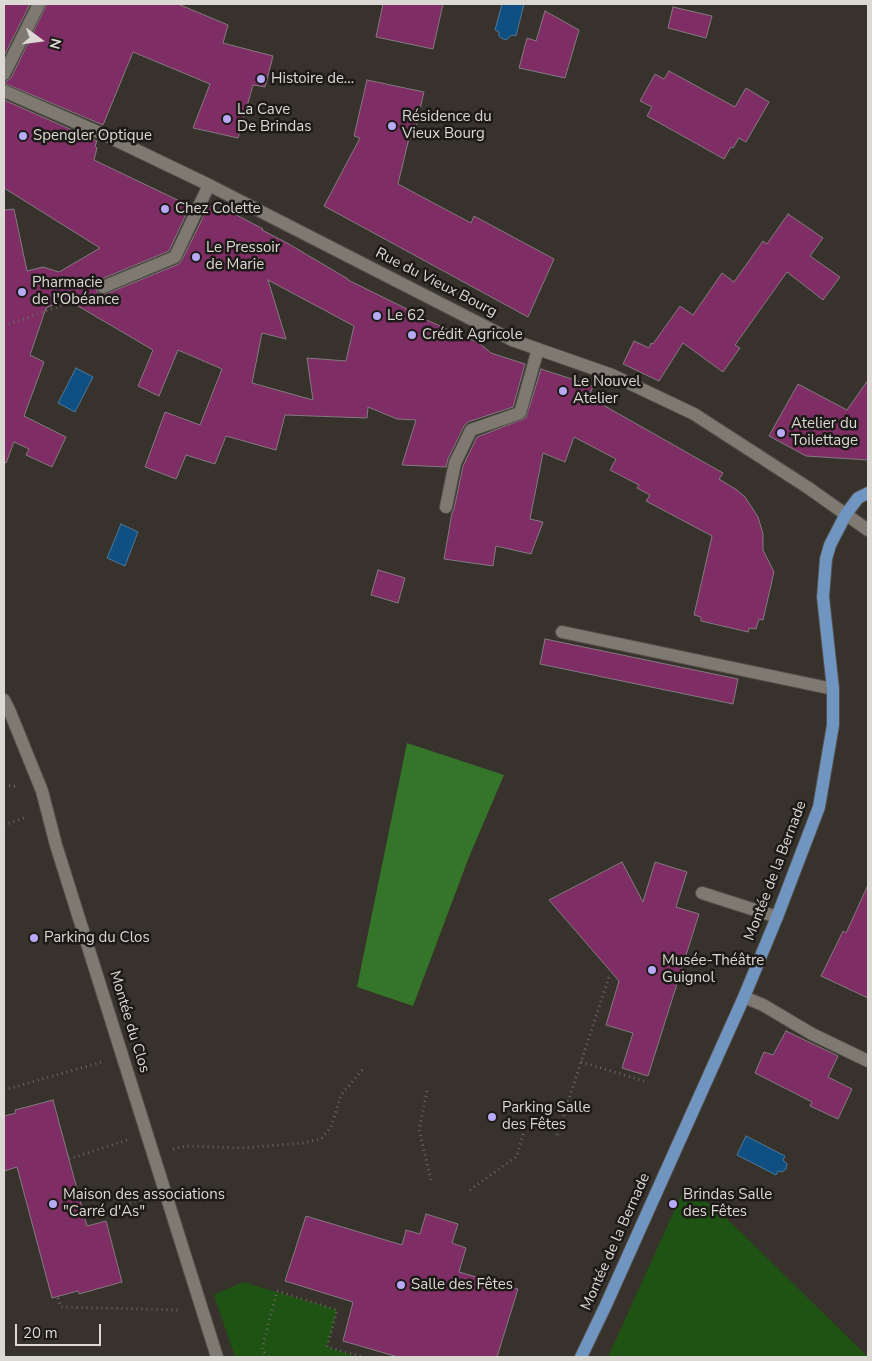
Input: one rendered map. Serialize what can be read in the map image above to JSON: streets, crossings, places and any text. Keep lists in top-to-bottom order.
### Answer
{
  "streets": {
    "main road": ["Montée de la Bernade"],
    "street": ["Rue du Vieux Bourg", "Montée du Clos"]
  },
  "crossings": [
    ["Rue du Vieux Bourg", "Montée de la Bernade"]
  ],
  "places": [
    "Histoire de...",
    "La Cave De Brindas",
    "Résidence du Vieux Bourg",
    "Spengler Optique",
    "Chez Colette",
    "Le Pressoir de Marie",
    "Pharmacie de l'Obéance",
    "Le 62",
    "Crédit Agricole",
    "Le Nouvel Atelier",
    "Atelier du Toilettage",
    "Parking du Clos",
    "Musée-Théâtre Guignol",
    "Parking Salle des Fêtes",
    "Maison des associations \"Carré d'As\"",
    "Brindas Salle des Fêtes",
    "Salle des Fêtes"
  ],
  "scale_bar": "20 m",
  "north": "right"
}
